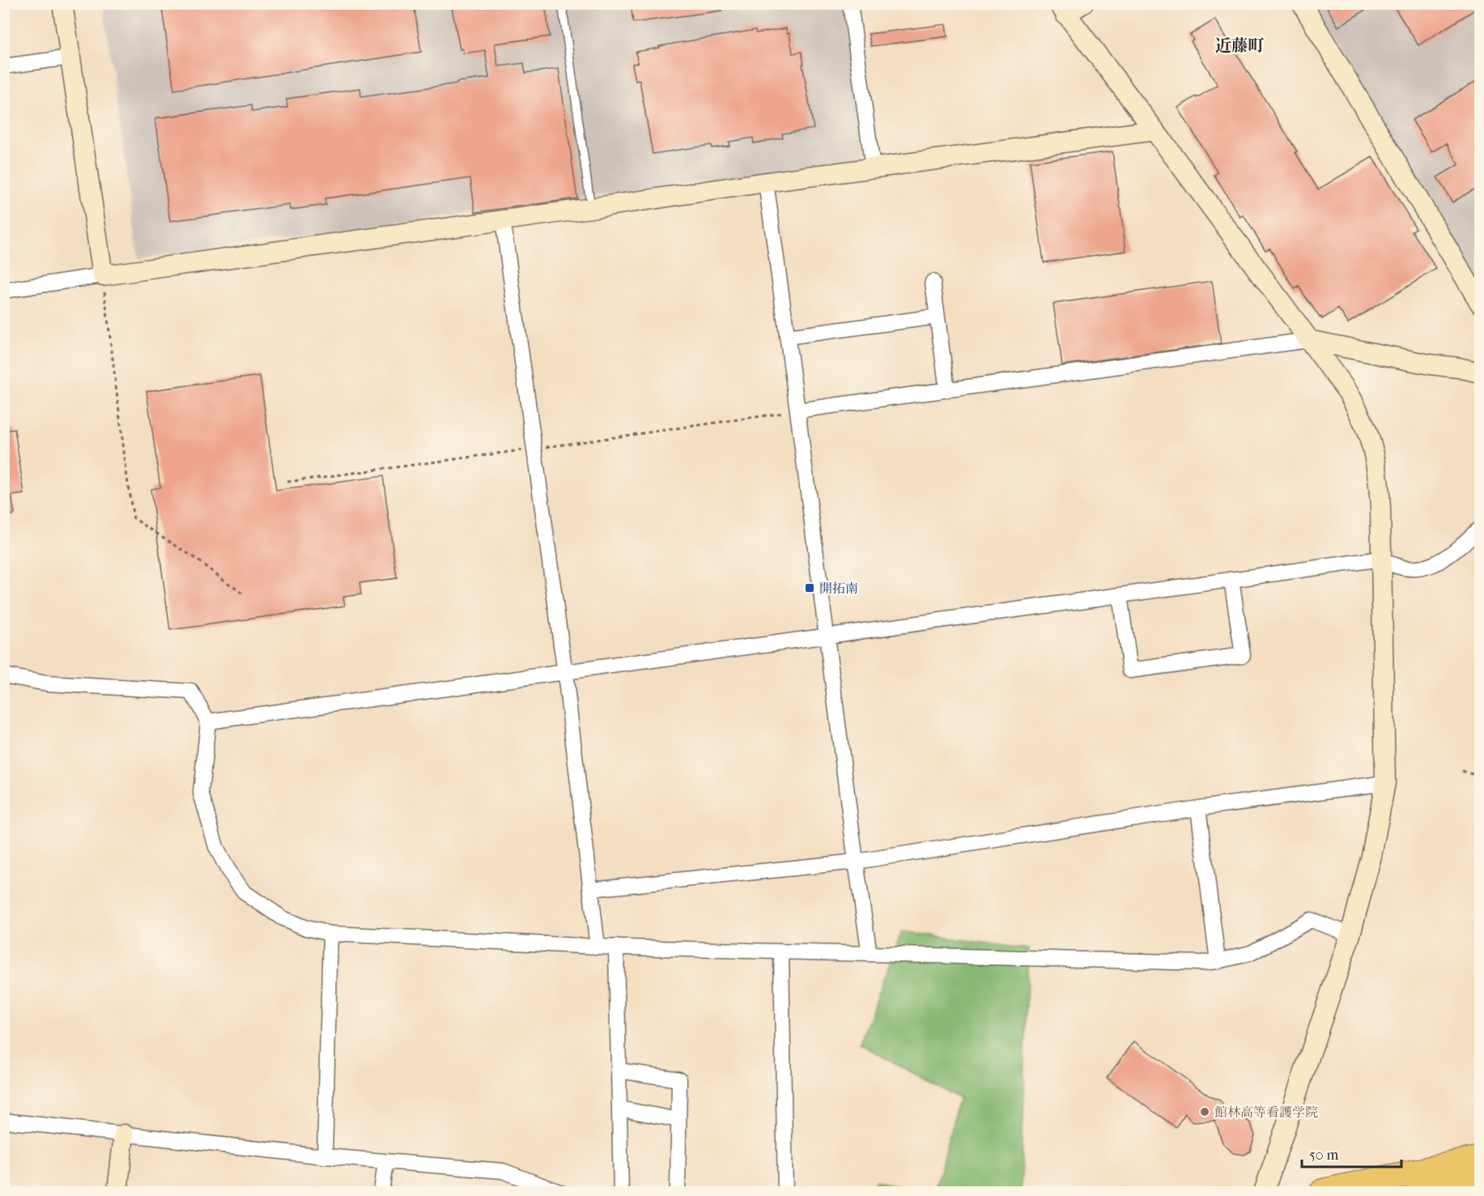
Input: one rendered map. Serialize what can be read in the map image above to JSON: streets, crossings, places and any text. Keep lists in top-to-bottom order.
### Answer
{
  "districts": ["近藤町"],
  "places": {
    "transit": ["開拓南"],
    "other": ["館林高等看護学院"]
  },
  "scale_bar": "50 m"
}
